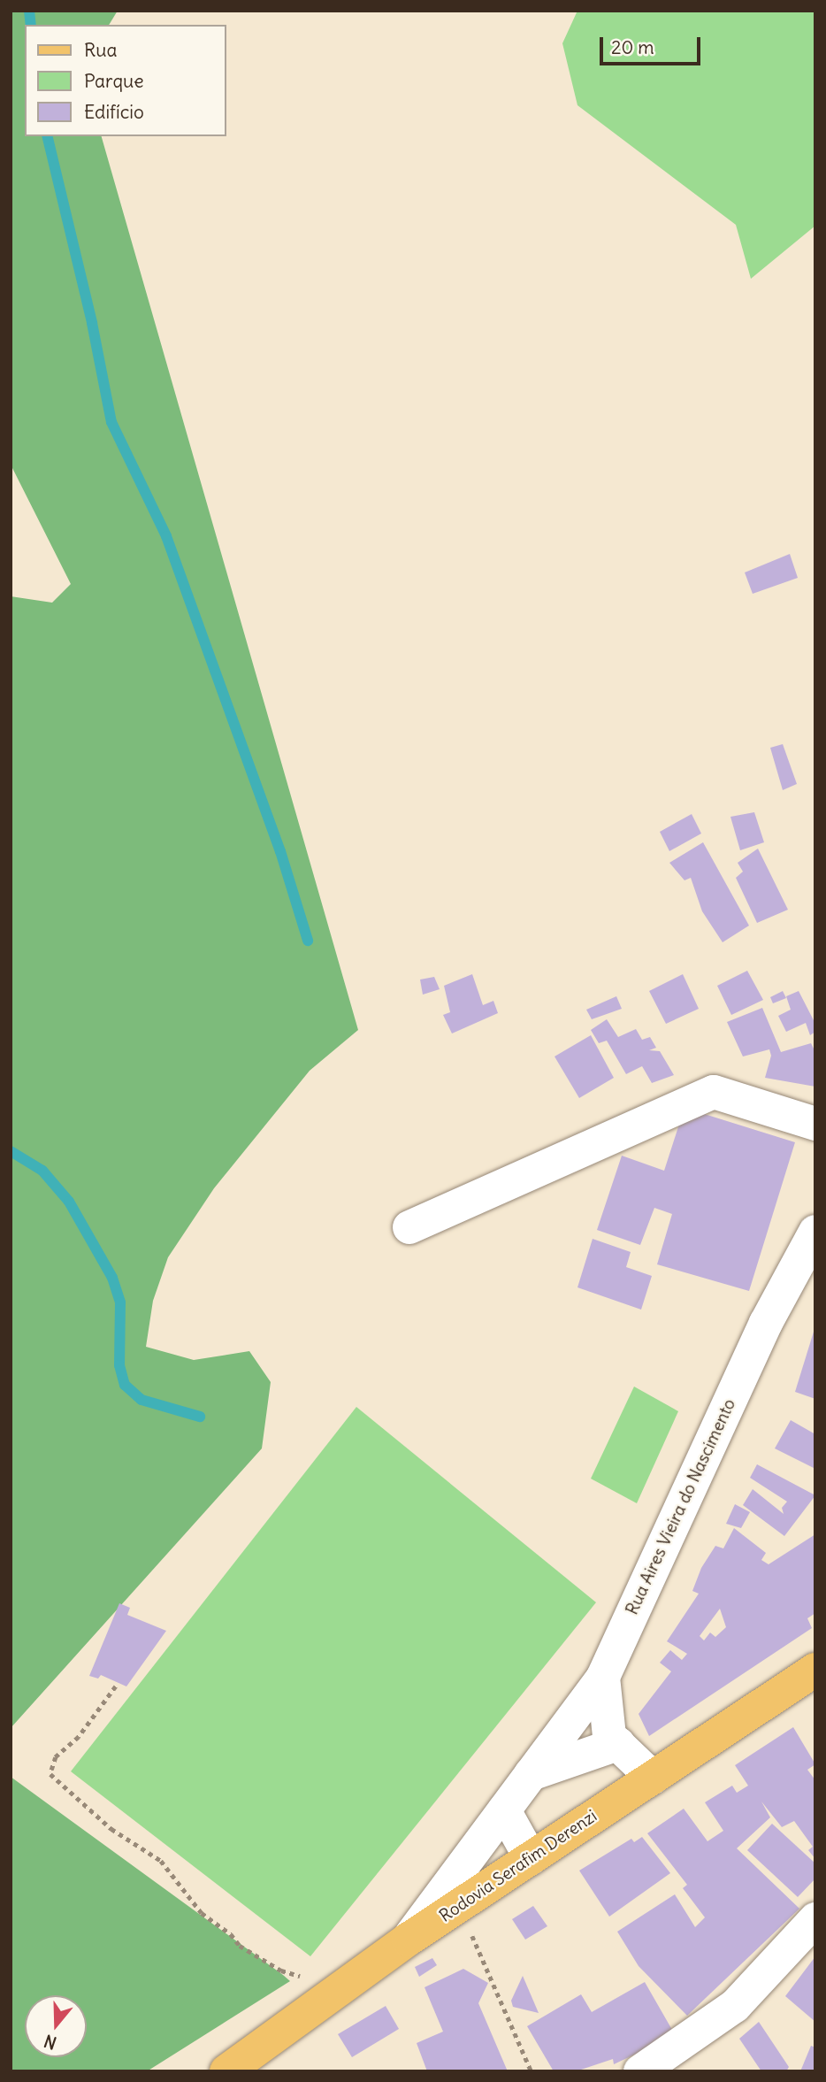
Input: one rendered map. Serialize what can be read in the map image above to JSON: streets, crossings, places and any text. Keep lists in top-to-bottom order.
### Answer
{
  "streets": {
    "main road": ["Rodovia Serafim Derenzi"],
    "street": ["Rua Aires Vieira do Nascimento"]
  },
  "crossings": [
    ["Rua Aires Vieira do Nascimento", "Rodovia Serafim Derenzi"]
  ],
  "legend": ["Rua", "Parque", "Edifício"],
  "scale_bar": "20 m",
  "north": "bottom"
}
